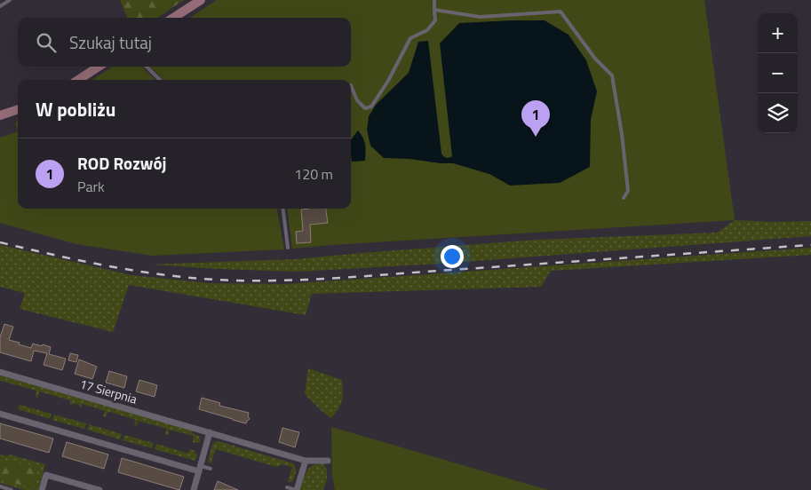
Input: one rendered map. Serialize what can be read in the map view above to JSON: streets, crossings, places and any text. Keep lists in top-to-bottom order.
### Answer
{
  "streets": {
    "street": ["17 Sierpnia"]
  },
  "page": {
    "map_buttons": ["+", "−"],
    "search": "Szukaj tutaj",
    "heading": "W pobliżu",
    "pins": "1",
    "list": [
      {
        "mark": "1",
        "name": "ROD Rozwój",
        "note": "Park",
        "value": "120 m"
      }
    ]
  }
}
